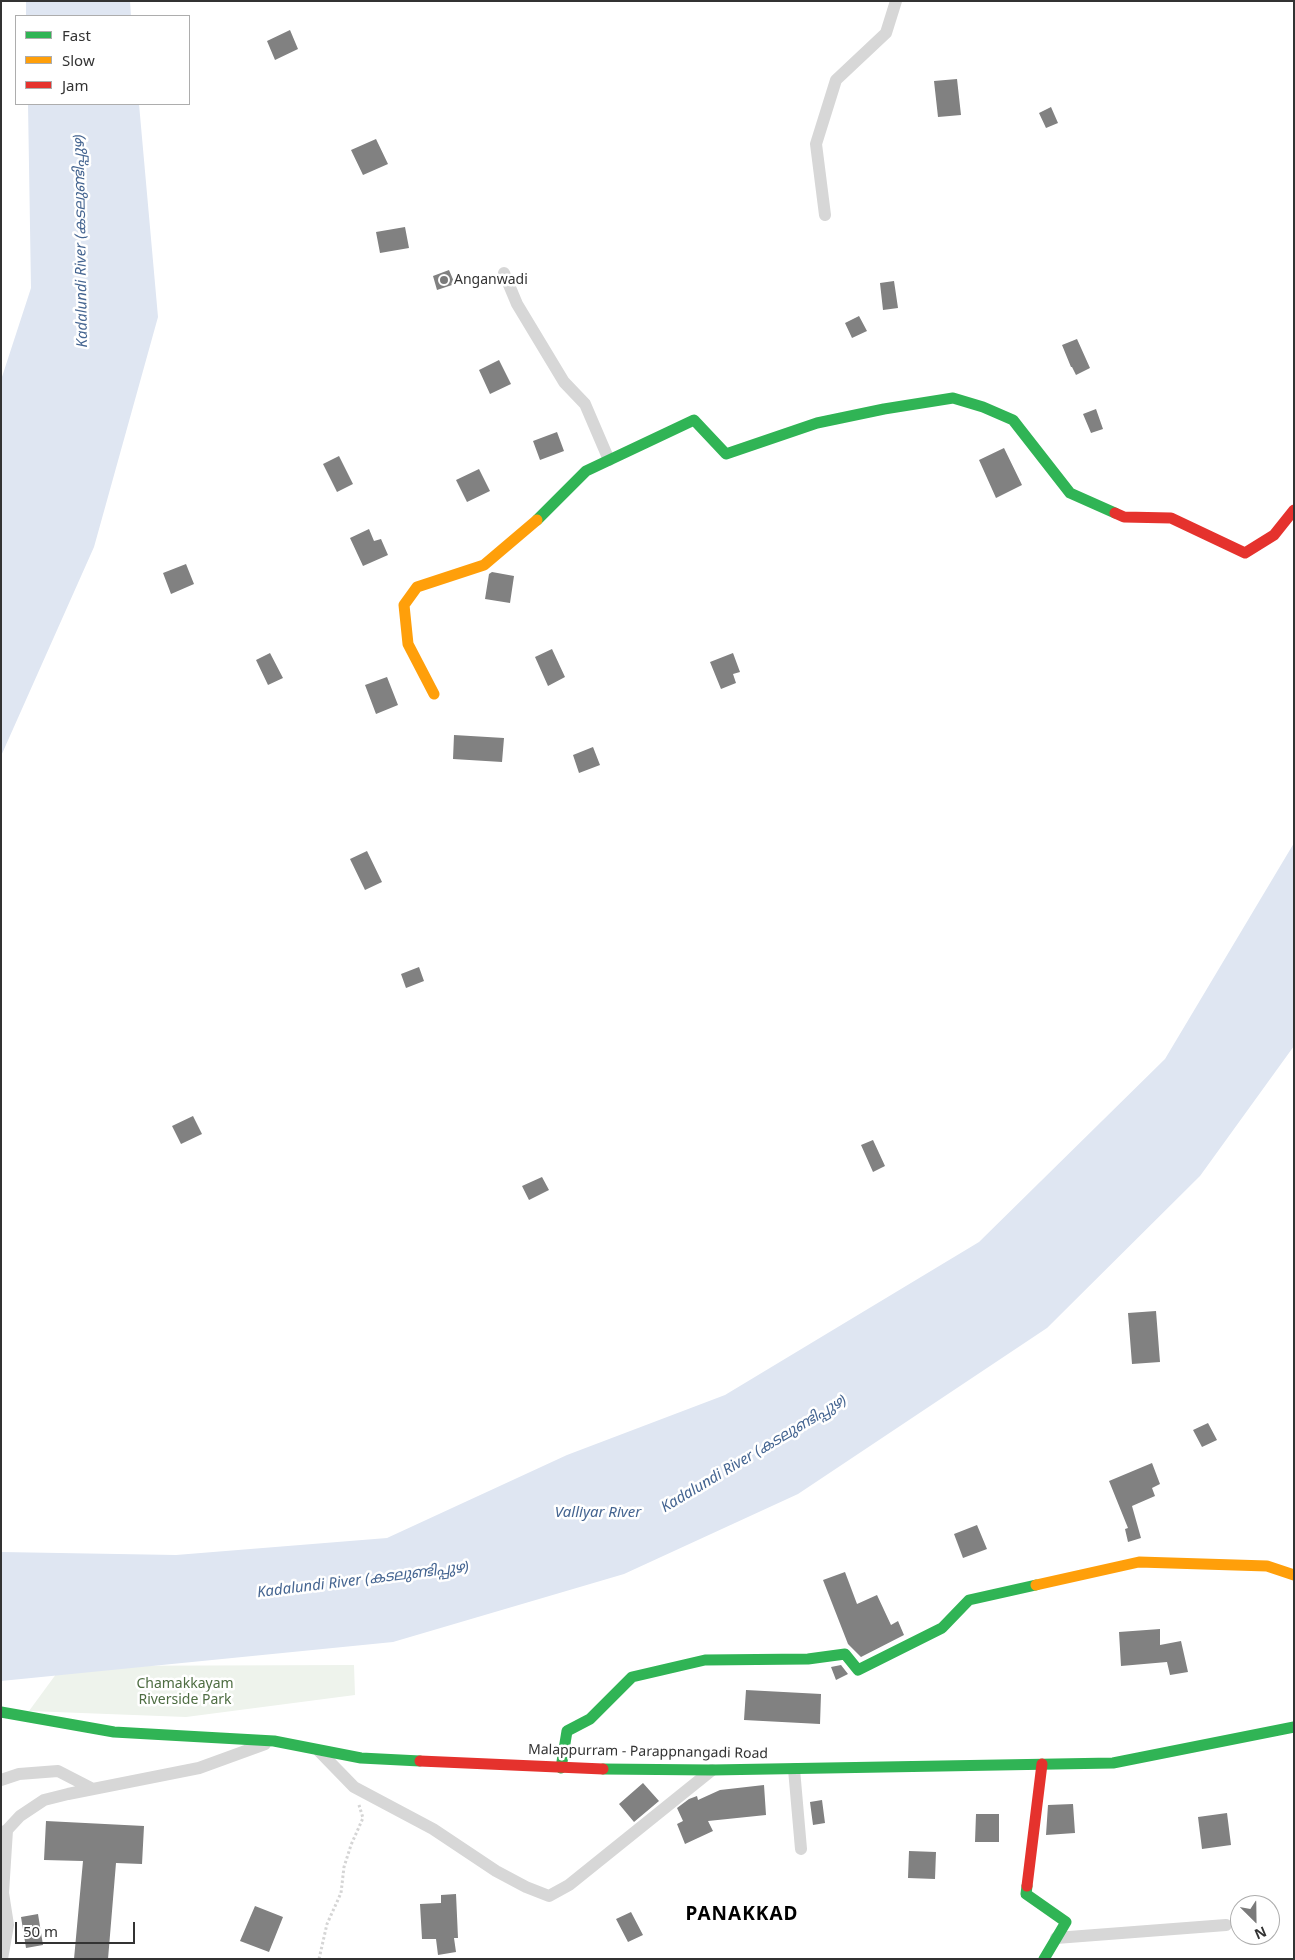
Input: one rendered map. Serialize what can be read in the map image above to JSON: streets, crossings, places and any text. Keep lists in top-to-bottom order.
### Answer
{
  "streets": {
    "street": ["Malappurram - Parappnangadi Road"]
  },
  "districts": ["PANAKKAD"],
  "water": ["Kadalundi River (കടലുണ്ടിപ്പുഴ)", "Valliyar River"],
  "parks": ["Chamakkayam Riverside Park"],
  "places": ["Anganwadi"],
  "legend": ["Fast", "Slow", "Jam"],
  "scale_bar": "50 m",
  "north": "bottom right"
}
